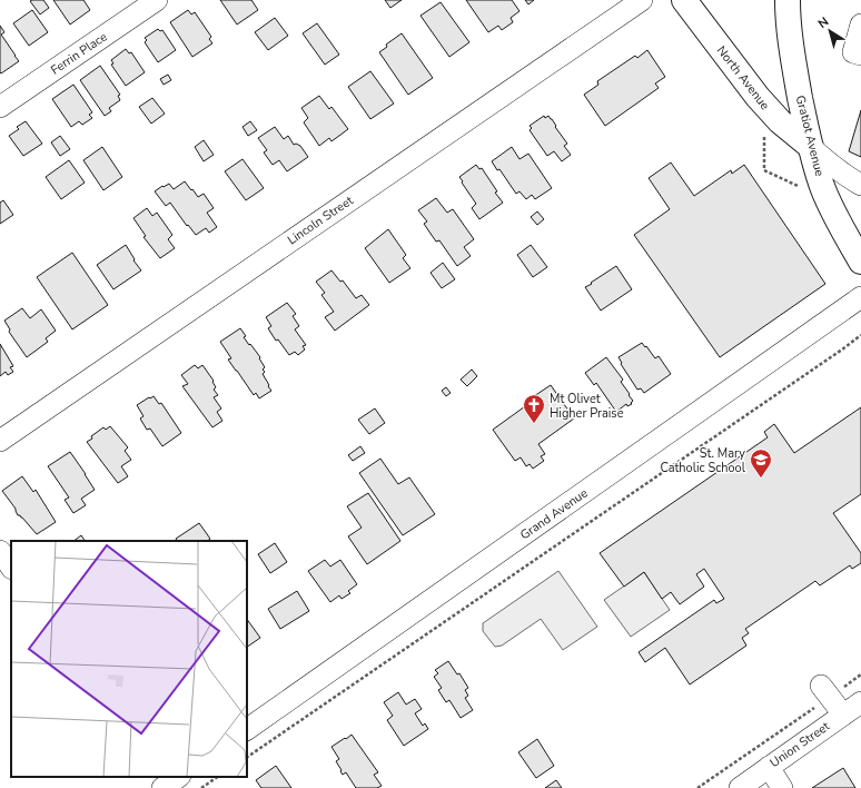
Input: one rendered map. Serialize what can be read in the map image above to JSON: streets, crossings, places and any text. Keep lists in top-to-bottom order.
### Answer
{
  "streets": {
    "main road": ["North Avenue", "Gratiot Avenue"],
    "street": [
      "Ferrin Place",
      "Lincoln Street",
      "Grand Avenue",
      "Union Street"
    ]
  },
  "crossings": [
    ["North Avenue", "Gratiot Avenue"]
  ],
  "places": {
    "church": ["Mt Olivet Higher Praise"],
    "school or university": ["St. Mary Catholic School"]
  },
  "north": "top left"
}
